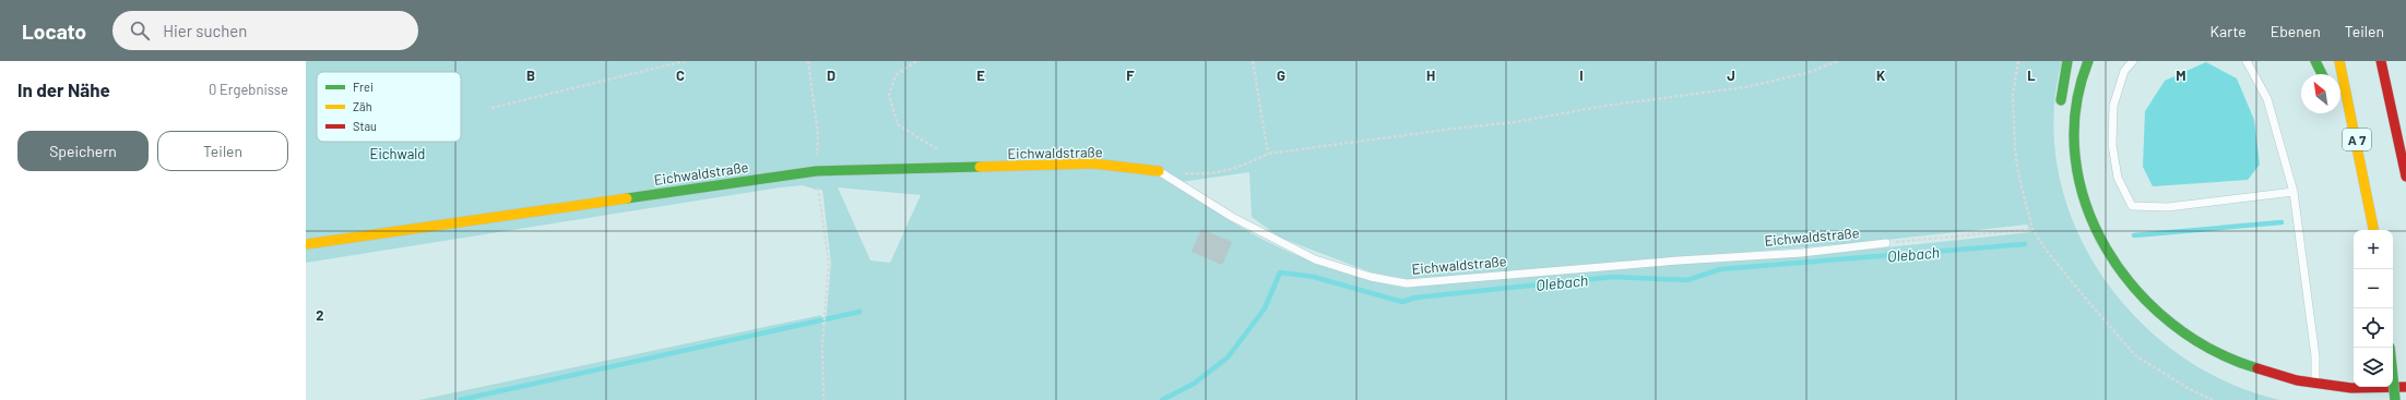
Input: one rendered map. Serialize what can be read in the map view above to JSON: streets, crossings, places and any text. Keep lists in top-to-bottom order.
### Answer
{
  "streets": {
    "main road": ["A 7", "Eichwaldstraße"]
  },
  "water": ["Olebach"],
  "parks": ["Eichwald"],
  "legend": ["Frei", "Zäh", "Stau"],
  "north": "top left",
  "page": {
    "header": "Locato",
    "search": "Hier suchen",
    "nav": ["Karte", "Ebenen", "Teilen"],
    "heading": ["In der Nähe", "0 Ergebnisse"],
    "buttons": ["Speichern", "Teilen"],
    "map_buttons": ["+", "−"]
  },
  "grid": {
    "columns": [
      "B",
      "C",
      "D",
      "E",
      "F",
      "G",
      "H",
      "I",
      "J",
      "K",
      "L",
      "M"
    ],
    "rows": ["2"]
  }
}
